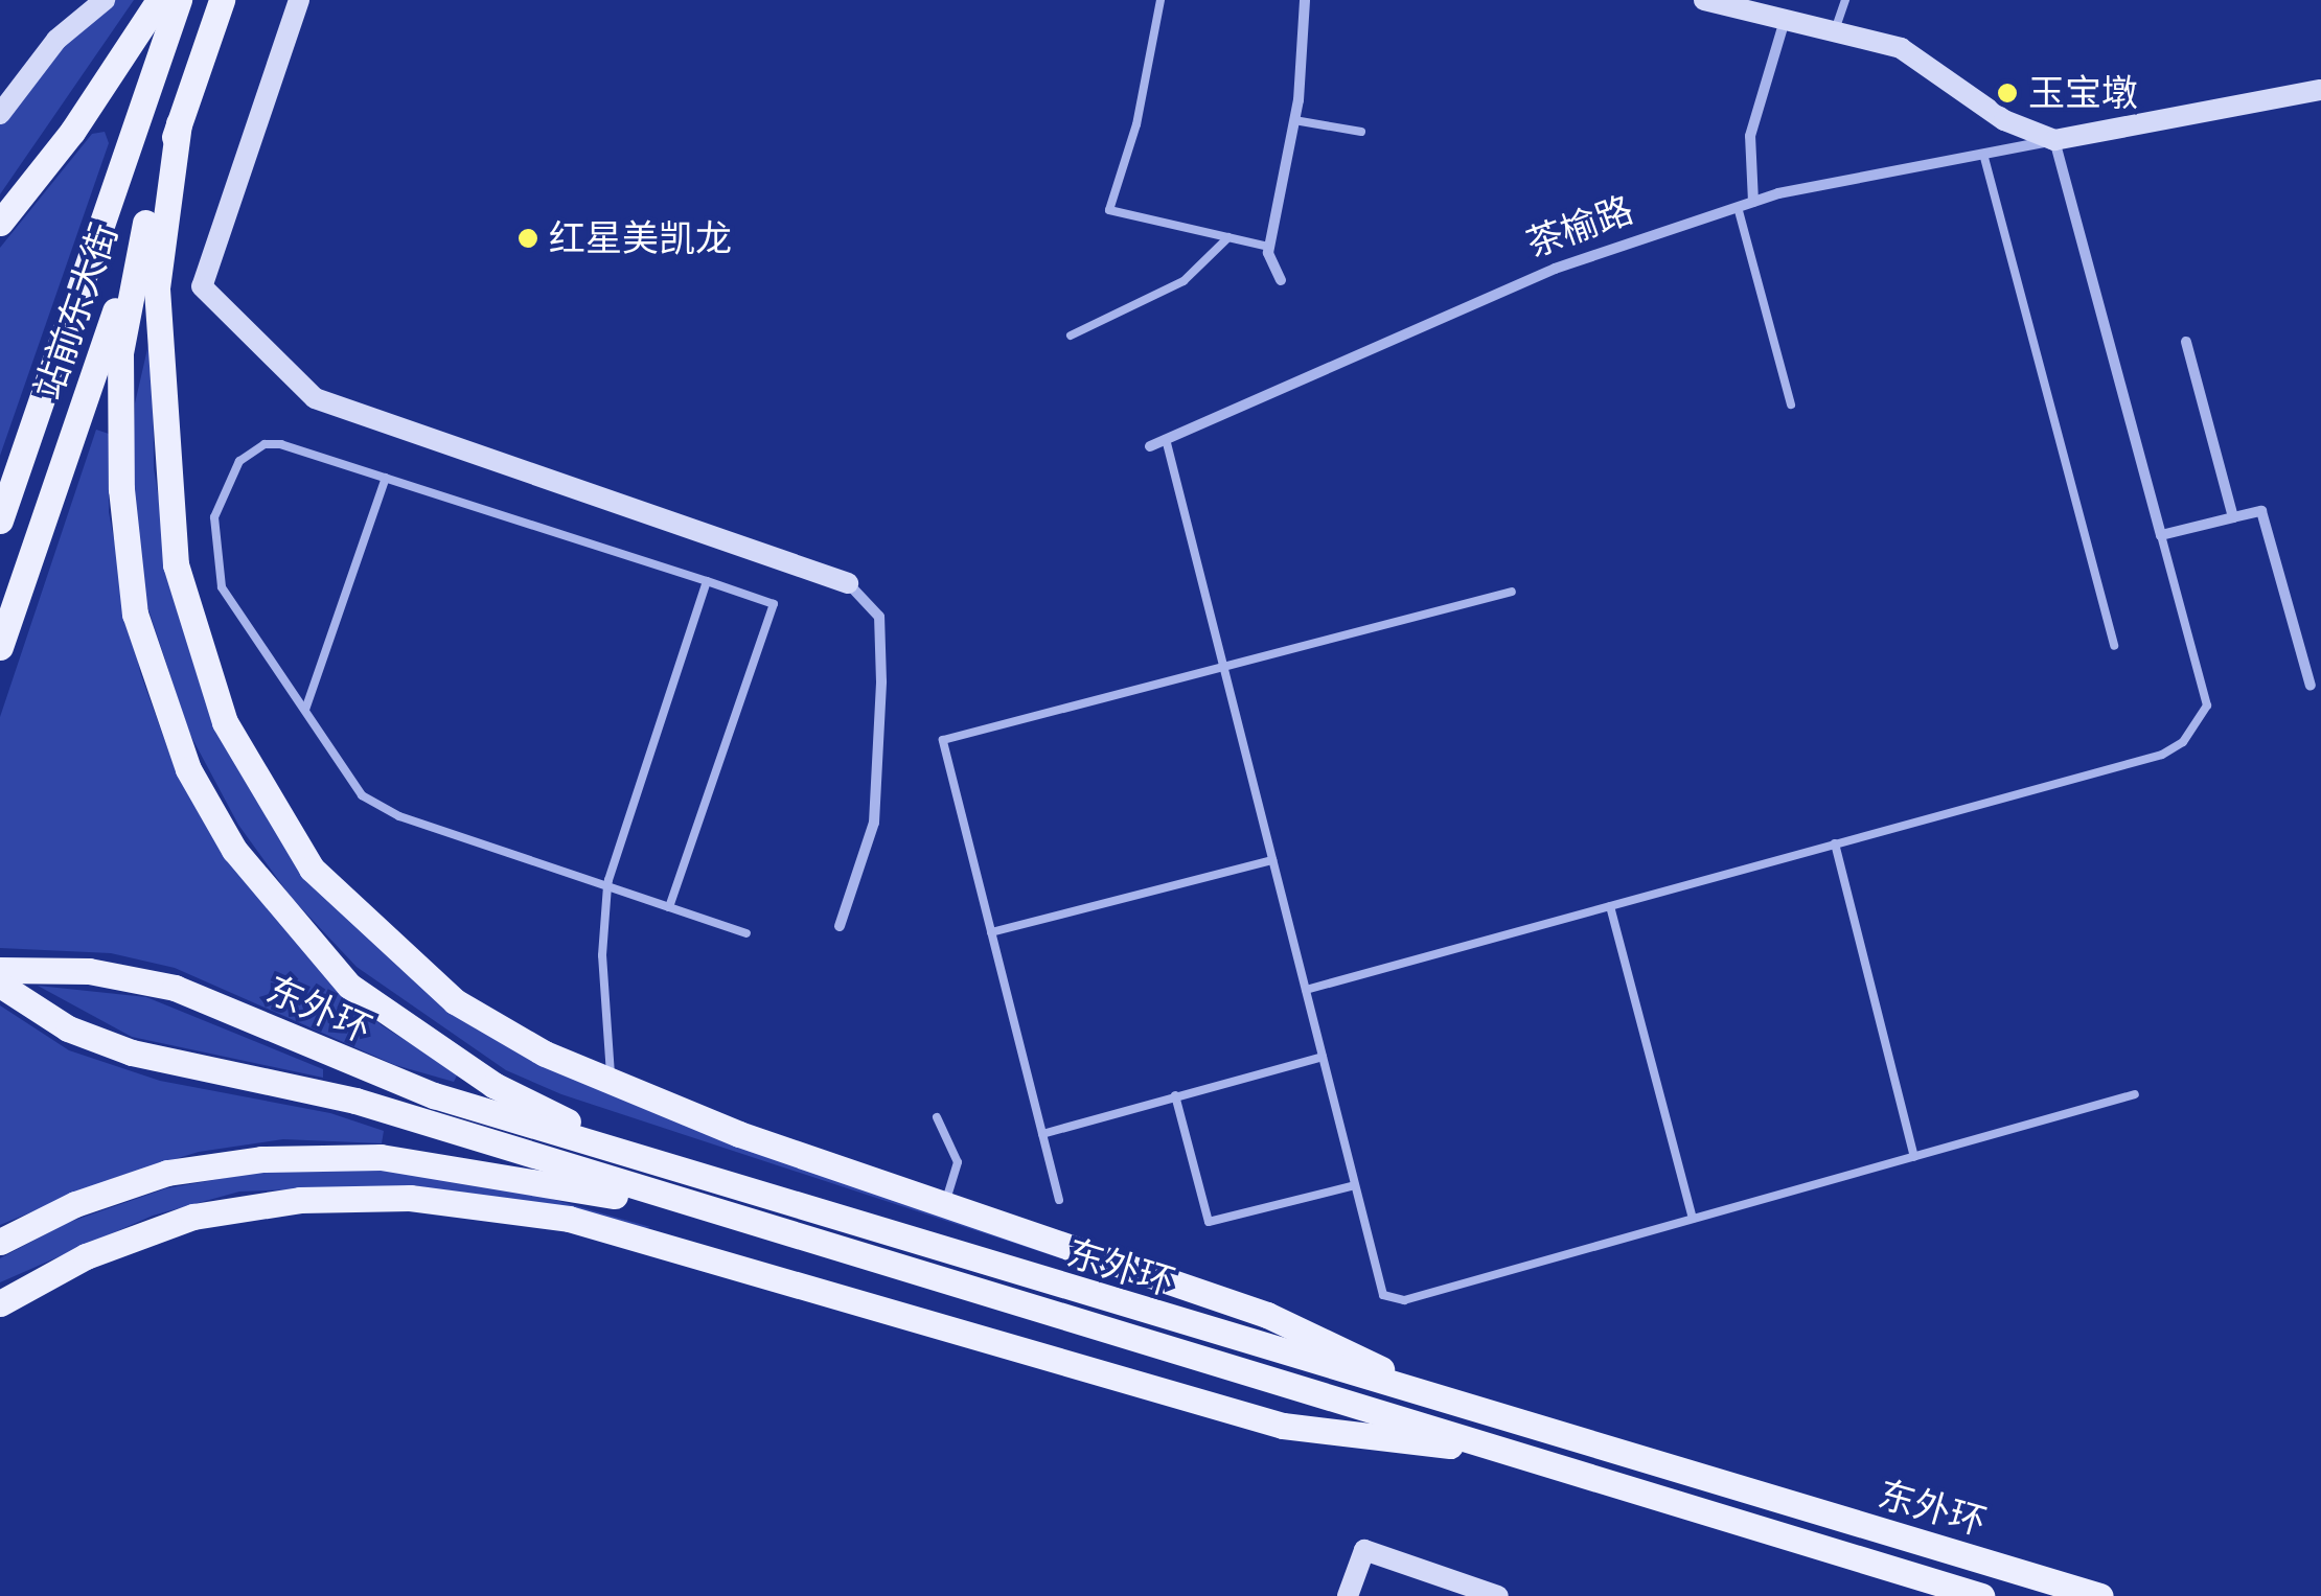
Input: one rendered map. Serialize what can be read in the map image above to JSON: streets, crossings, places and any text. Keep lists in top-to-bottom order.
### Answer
{
  "streets": {
    "main road": ["站前东大街", "东外环"],
    "street": ["茶榆路"]
  },
  "places": ["玉宝墩", "红星美凯龙"]
}
